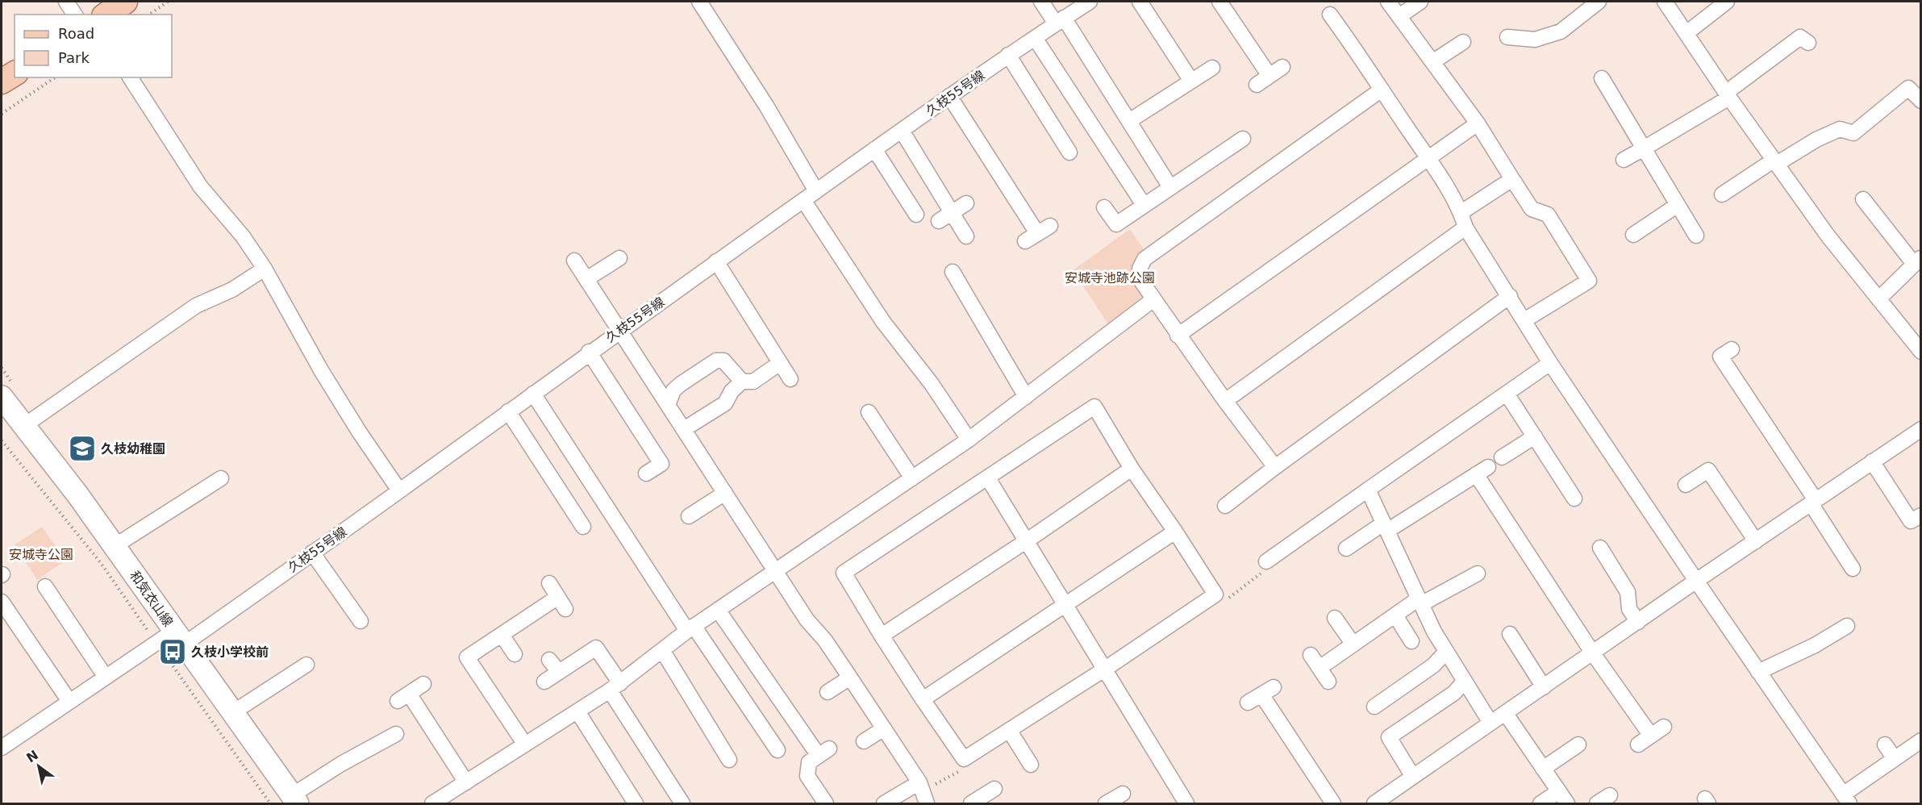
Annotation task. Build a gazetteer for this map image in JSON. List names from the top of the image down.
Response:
{
  "streets": {
    "main road": ["和気衣山線"],
    "street": ["久枝55号線"]
  },
  "crossings": [
    ["久枝55号線", "和気衣山線"]
  ],
  "parks": ["安城寺池跡公園", "安城寺公園"],
  "places": {
    "school or university": ["久枝幼稚園"],
    "bus stop": ["久枝小学校前"]
  },
  "legend": ["Road", "Park"],
  "north": "top left"
}
